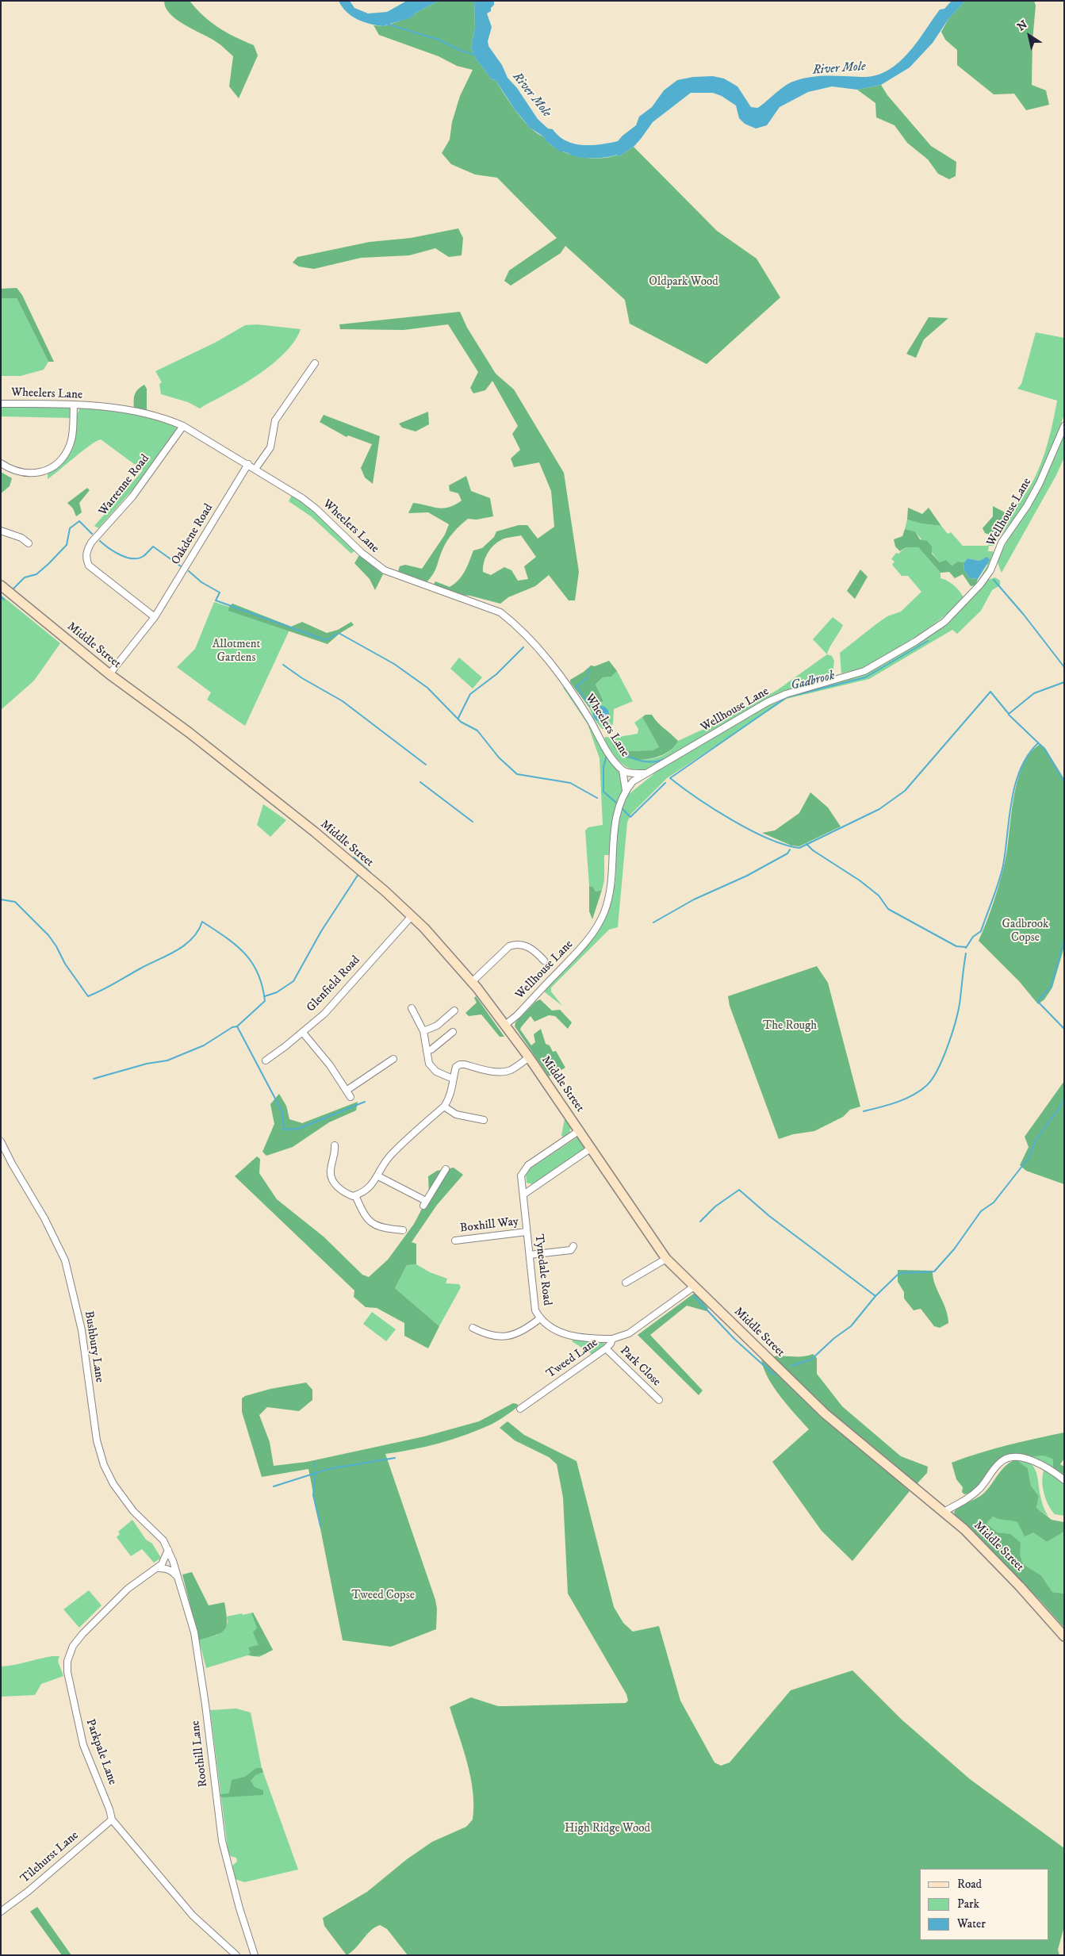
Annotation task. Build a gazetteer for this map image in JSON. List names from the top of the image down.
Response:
{
  "streets": {
    "street": [
      "Wheelers Lane",
      "Warrenne Road",
      "Wellhouse Lane",
      "Oakdene Road",
      "Middle Street",
      "Glenfield Road",
      "Boxhill Way",
      "Tynedale Road",
      "Bushbury Lane",
      "Tweed Lane",
      "Park Close",
      "Parkpale Lane",
      "Roothill Lane",
      "Tilehurst Lane"
    ]
  },
  "crossings": [
    ["Wheelers Lane", "Warrenne Road"],
    ["Wheelers Lane", "Wellhouse Lane"],
    ["Wheelers Lane", "Oakdene Road"],
    ["Warrenne Road", "Oakdene Road"],
    ["Wellhouse Lane", "Middle Street"],
    ["Oakdene Road", "Middle Street"],
    ["Middle Street", "Glenfield Road"],
    ["Middle Street", "Tynedale Road"],
    ["Middle Street", "Tweed Lane"],
    ["Boxhill Way", "Tynedale Road"],
    ["Tynedale Road", "Tweed Lane"],
    ["Bushbury Lane", "Parkpale Lane"],
    ["Bushbury Lane", "Roothill Lane"],
    ["Tweed Lane", "Park Close"],
    ["Parkpale Lane", "Roothill Lane"],
    ["Parkpale Lane", "Tilehurst Lane"]
  ],
  "water": ["River Mole", "Gadbrook"],
  "parks": [
    "Oldpark Wood",
    "Allotment Gardens",
    "Gadbrook Copse",
    "The Rough",
    "Tweed Copse",
    "High Ridge Wood"
  ],
  "legend": ["Road", "Park", "Water"],
  "north": "top left"
}
